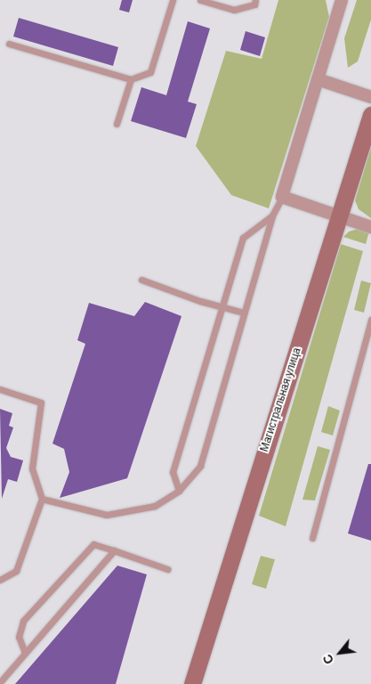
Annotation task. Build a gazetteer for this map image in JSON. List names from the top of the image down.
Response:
{
  "streets": {
    "main road": ["Магистральная улица"]
  },
  "north": "bottom left"
}
